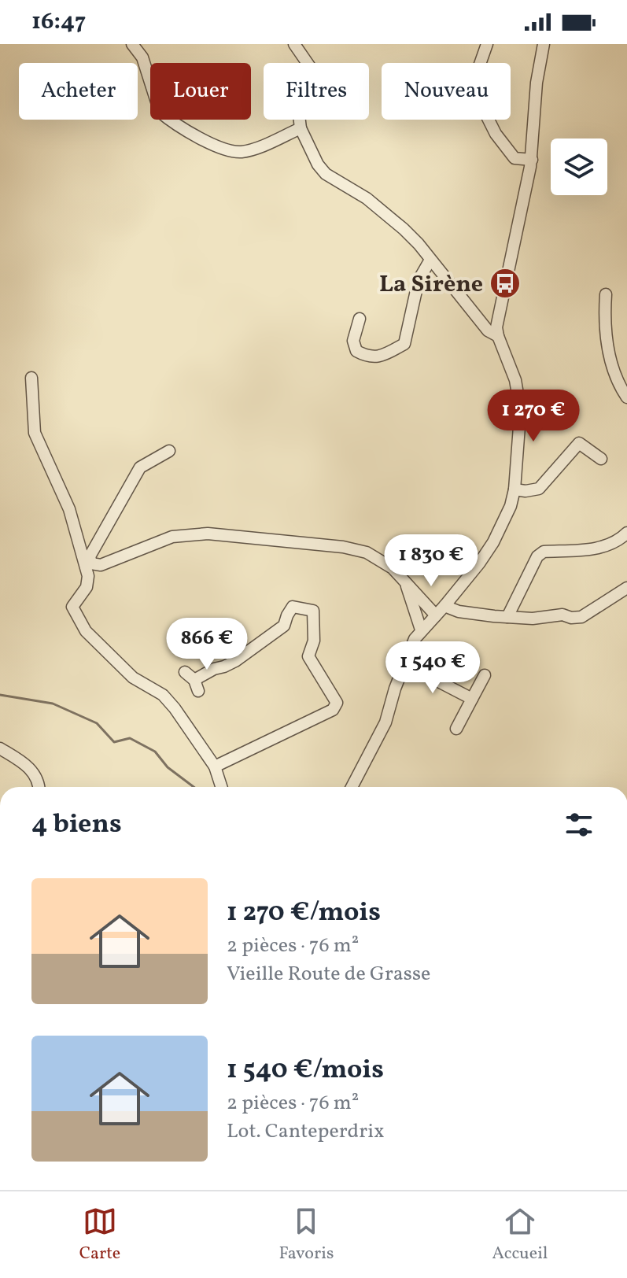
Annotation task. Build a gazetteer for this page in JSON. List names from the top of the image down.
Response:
{
  "places": {
    "bus stop": ["La Sirène"]
  },
  "page": {
    "status": "16:47",
    "chip": [
      "Acheter",
      "Louer",
      "Filtres",
      "Nouveau"
    ],
    "price": [
      "1 270 €",
      "1 830 €",
      "866 €",
      "1 540 €"
    ],
    "heading": "4 biens",
    "list": [
      {
        "name": "1 270 €/mois",
        "note": "2 pièces · 76 m² · Vieille Route de Grasse"
      },
      {
        "name": "1 540 €/mois",
        "note": "2 pièces · 76 m² · Lot. Canteperdrix"
      }
    ],
    "tabs": ["Carte", "Favoris", "Accueil"]
  }
}
